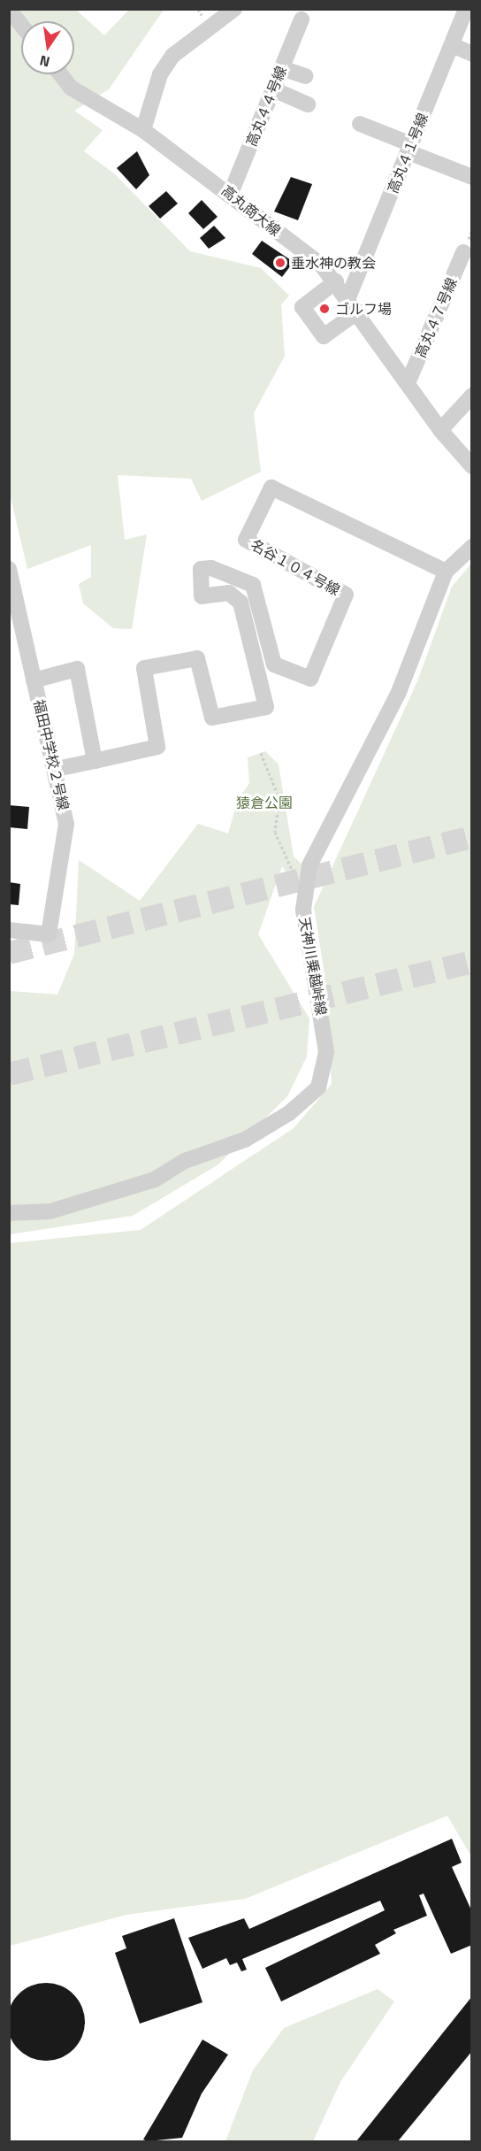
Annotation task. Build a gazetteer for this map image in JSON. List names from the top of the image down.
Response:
{
  "streets": {
    "street": [
      "高丸４４号線",
      "高丸４１号線",
      "高丸商大線",
      "高丸４７号線",
      "名谷１０４号線",
      "福田中学校２号線",
      "天神川乗越峠線"
    ]
  },
  "crossings": [
    ["高丸４４号線", "高丸商大線"],
    ["高丸４１号線", "高丸商大線"],
    ["高丸商大線", "高丸４７号線"],
    ["名谷１０４号線", "天神川乗越峠線"]
  ],
  "parks": ["猿倉公園"],
  "places": ["垂水神の教会", "ゴルフ場"],
  "north": "bottom"
}
